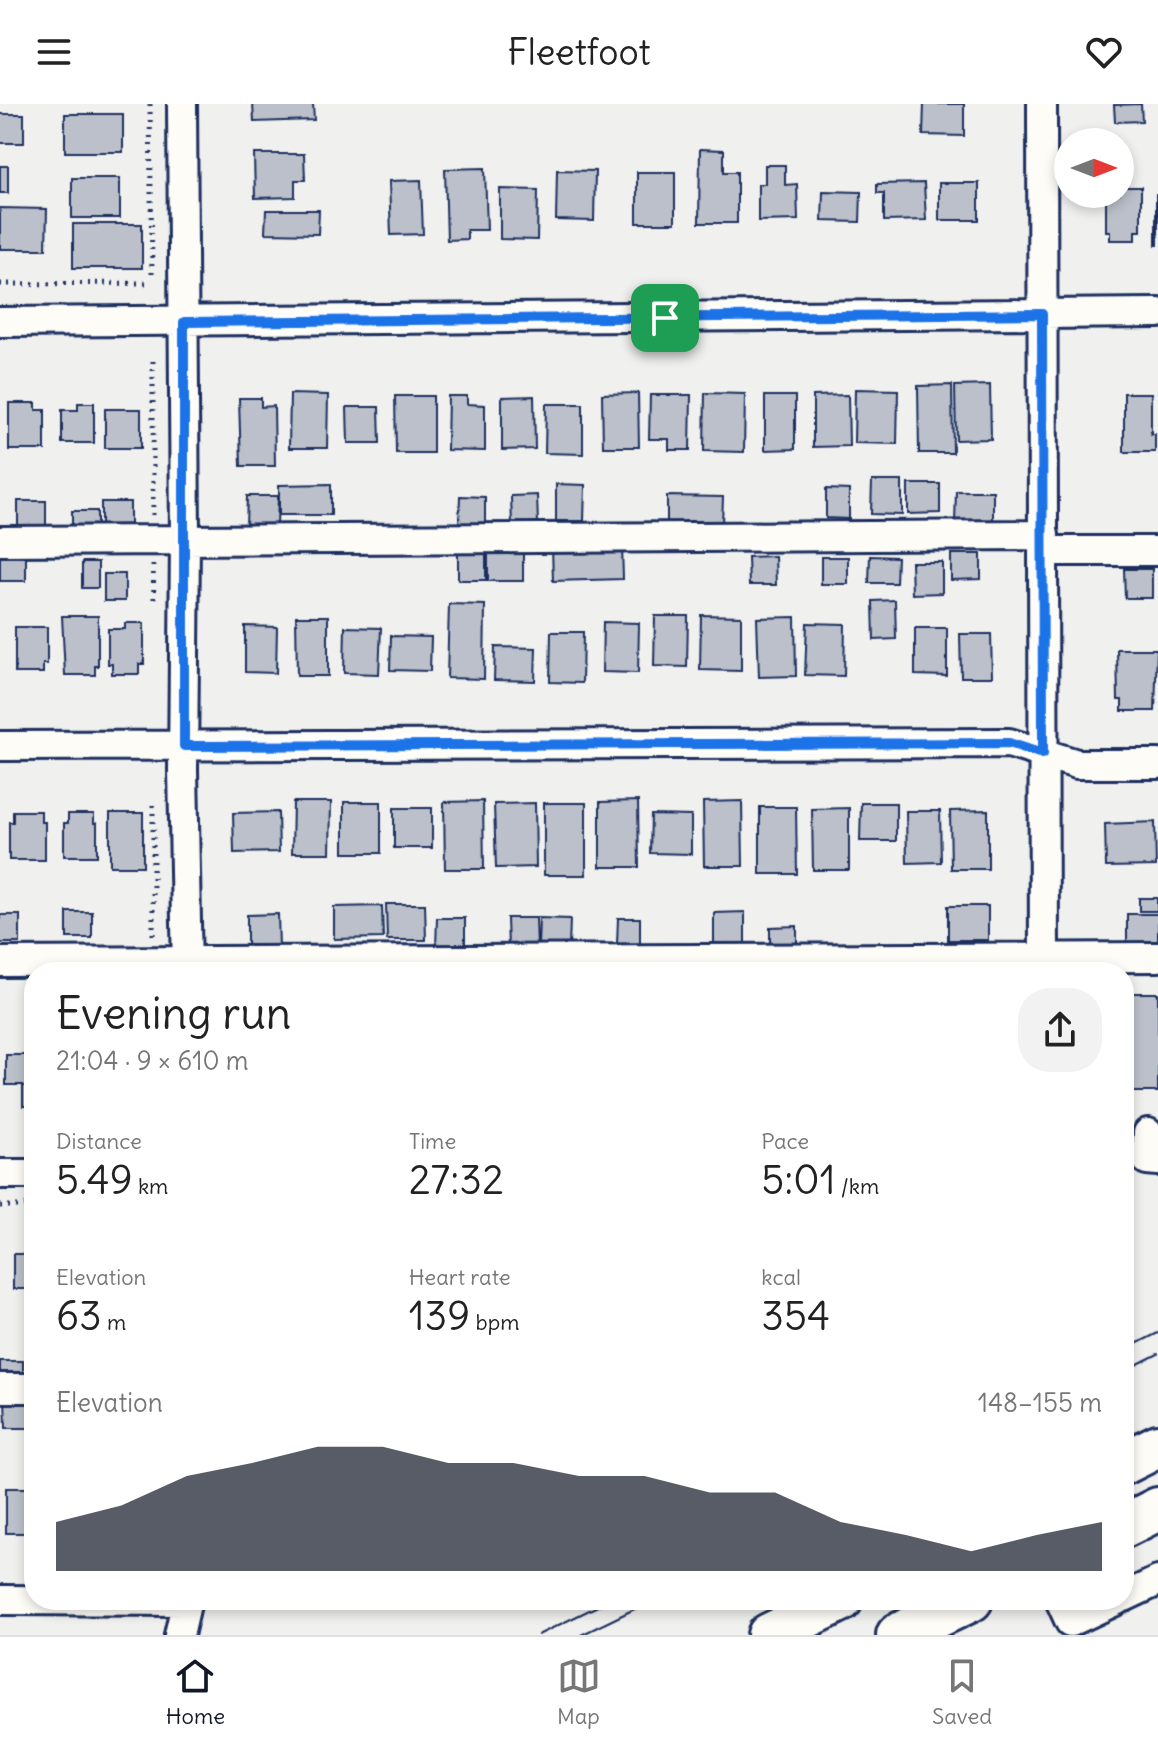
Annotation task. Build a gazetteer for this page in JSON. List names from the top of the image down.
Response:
{
  "north": "right",
  "page": {
    "header": "Fleetfoot",
    "heading": ["Evening run", "21:04 · 9 × 610 m"],
    "stats": [
      ["Distance", "5.49 km"],
      ["Time", "27:32"],
      ["Pace", "5:01 /km"],
      ["Elevation", "63 m"],
      ["Heart rate", "139 bpm"],
      ["kcal", "354"]
    ],
    "chart": ["Elevation", "148–155 m"],
    "tabs": ["Home", "Map", "Saved"]
  }
}
